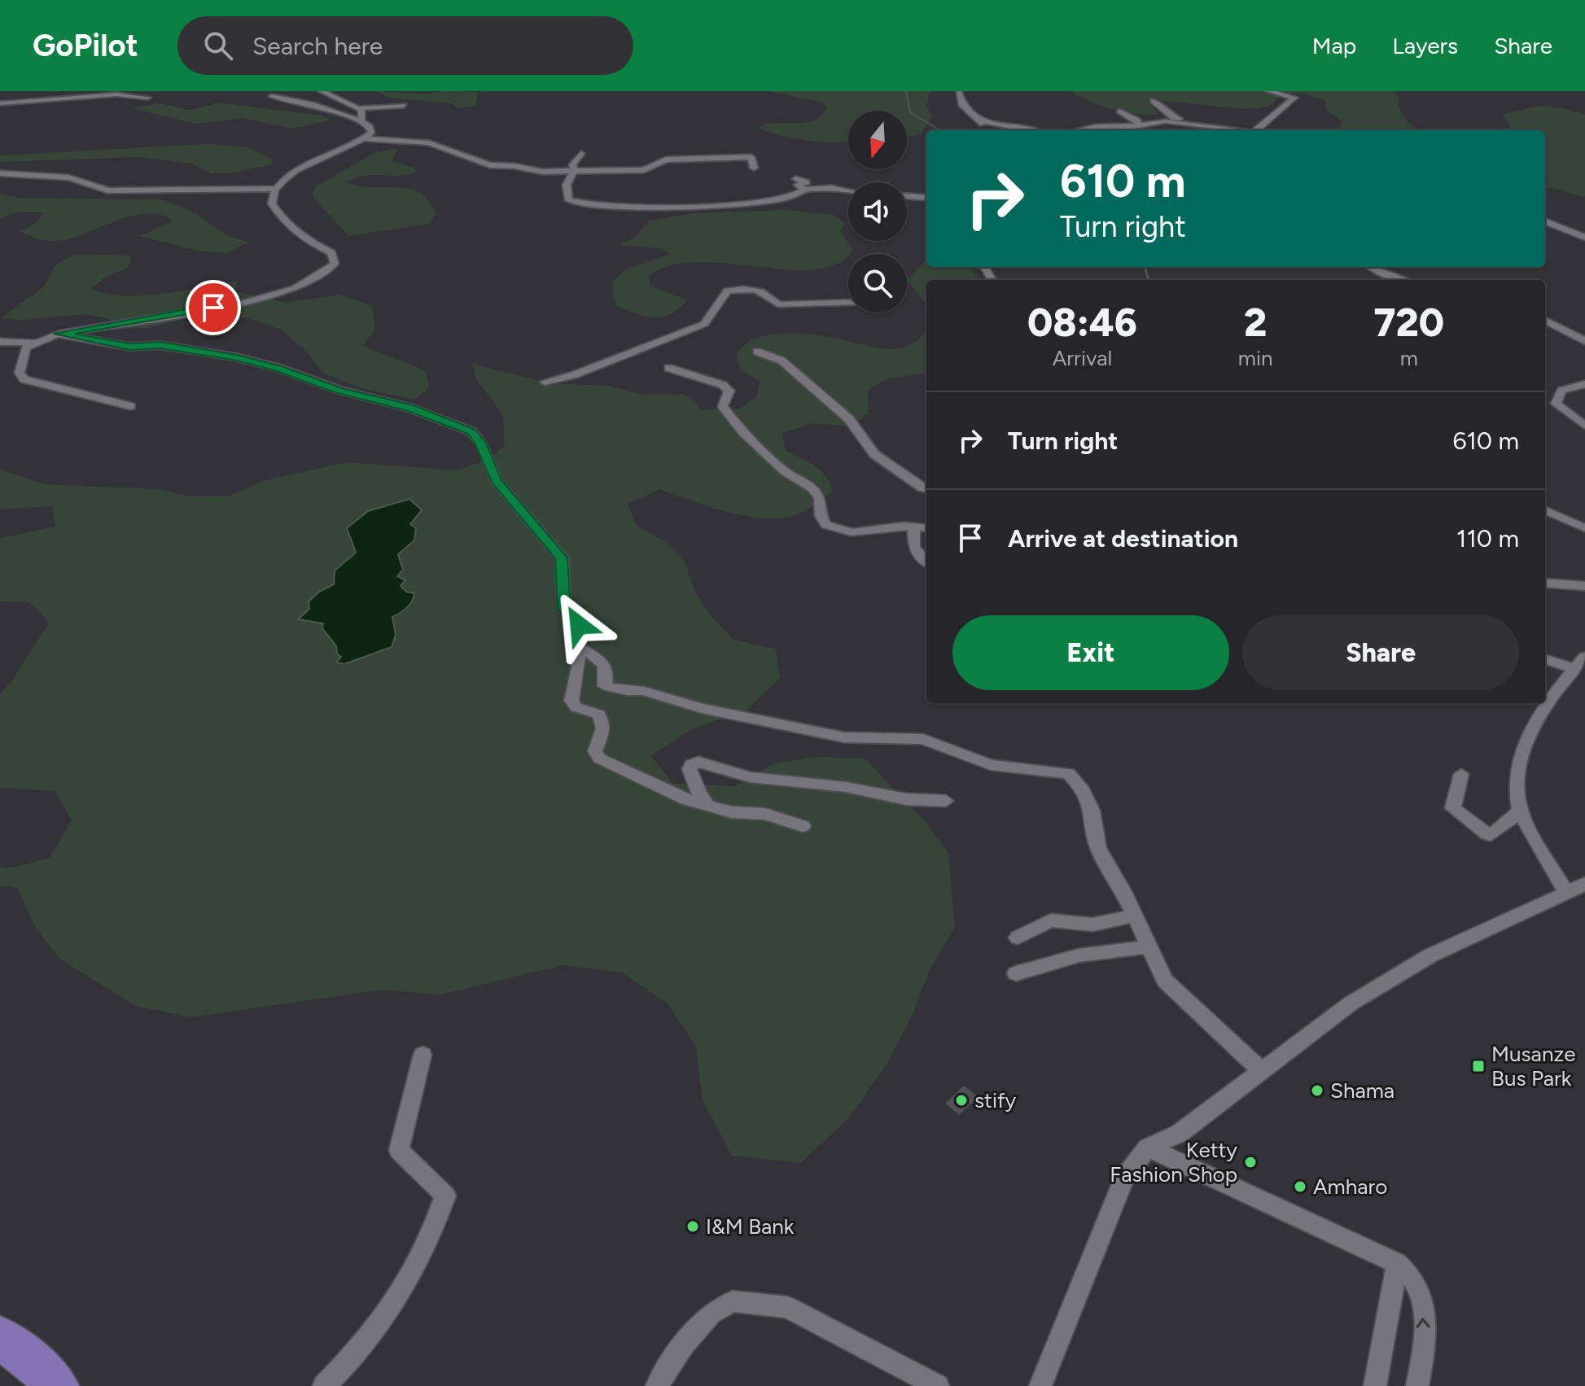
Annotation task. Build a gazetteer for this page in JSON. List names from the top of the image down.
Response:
{
  "places": {
    "transit": ["Musanze Bus Park"],
    "other": [
      "Shama",
      "stify",
      "Ketty Fashion Shop",
      "Amharo",
      "I&M Bank"
    ]
  },
  "north": "bottom",
  "page": {
    "header": "GoPilot",
    "search": "Search here",
    "nav": ["Map", "Layers", "Share"],
    "turn": ["610 m", "Turn right"],
    "eta": [
      "08:46",
      "Arrival",
      "2",
      "min",
      "720",
      "m"
    ],
    "list": [
      {
        "name": "Turn right",
        "value": "610 m"
      },
      {
        "name": "Arrive at destination",
        "value": "110 m"
      }
    ],
    "buttons": ["Exit", "Share"]
  }
}
